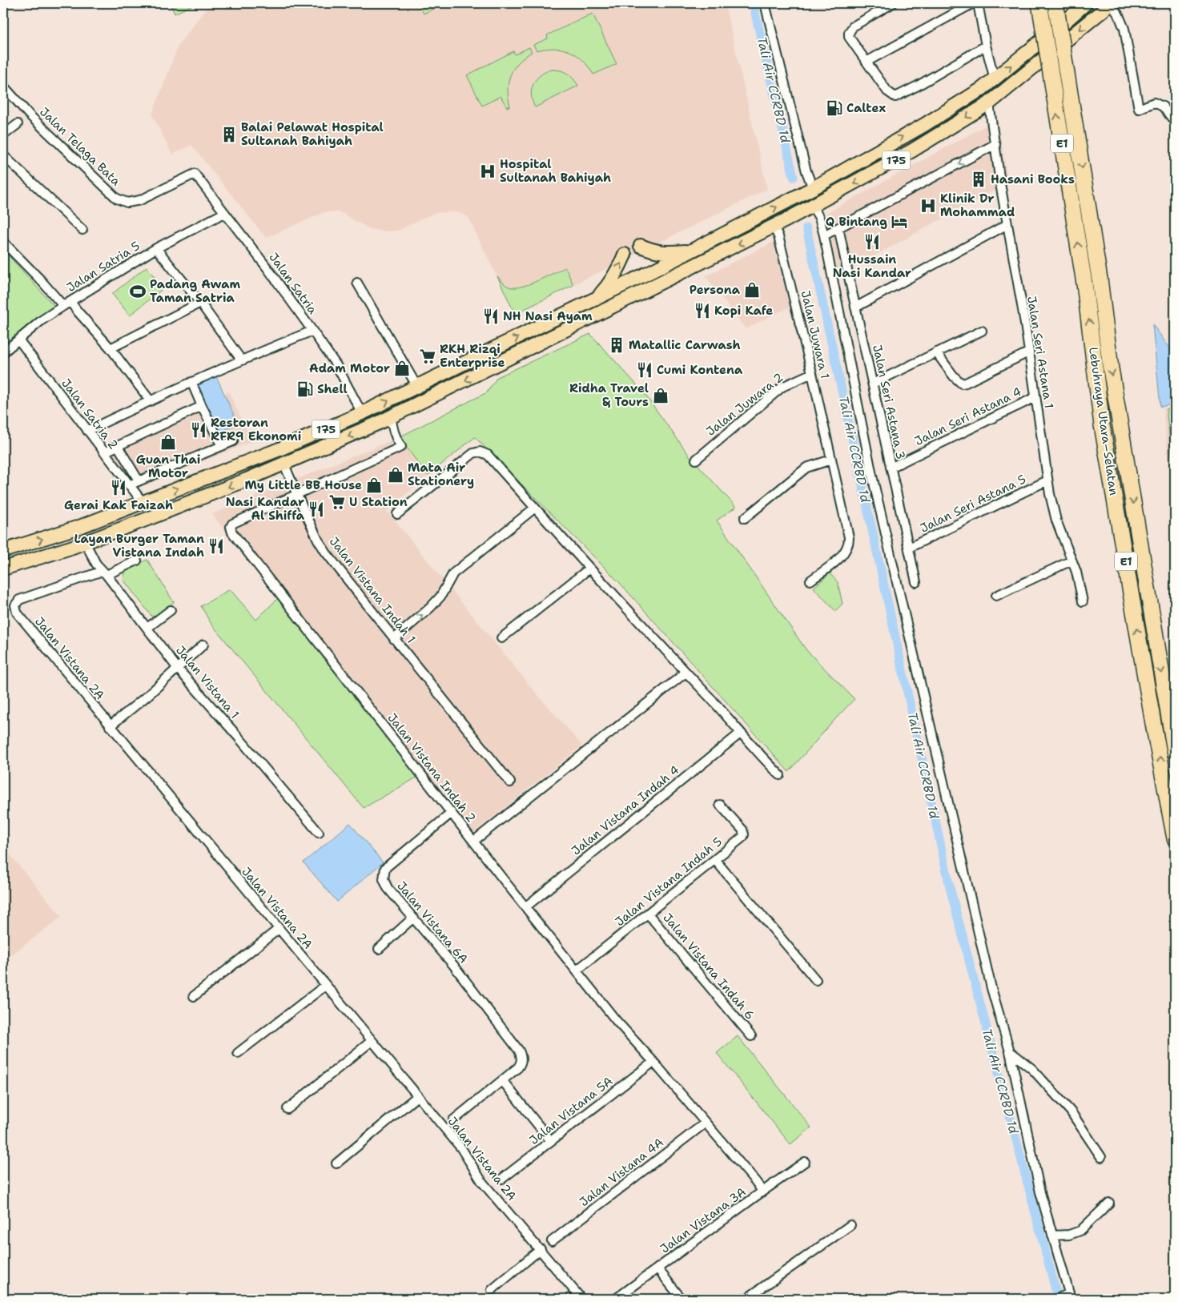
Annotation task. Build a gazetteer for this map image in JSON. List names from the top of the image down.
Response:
{
  "streets": {
    "highway": ["E1", "175", "Lebuhraya Utara–Selatan"],
    "street": [
      "Jalan Telaga Bata",
      "Jalan Satria 5",
      "Jalan Satria",
      "Jalan Juwara 1",
      "Jalan Seri Astana 1",
      "Jalan Seri Astana 3",
      "Jalan Juwara 2",
      "Jalan Satria 2",
      "Jalan Seri Astana 4",
      "Jalan Seri Astana 5",
      "Jalan Vistana Indah 1",
      "Jalan Vistana 2A",
      "Jalan Vistana 1",
      "Jalan Vistana Indah 2",
      "Jalan Vistana Indah 4",
      "Jalan Vistana Indah 5",
      "Jalan Vistana 6A",
      "Jalan Vistana Indah 6",
      "Jalan Vistana 5A",
      "Jalan Vistana 4A",
      "Jalan Vistana 3A"
    ]
  },
  "crossings": [
    ["Jalan Telaga Bata", "Jalan Satria"],
    ["175", "Jalan Satria"],
    ["175", "Jalan Juwara 1"],
    ["175", "Jalan Seri Astana 1"],
    ["175", "Jalan Satria 2"],
    ["175", "Jalan Vistana Indah 1"],
    ["175", "Jalan Vistana 1"],
    ["Jalan Satria 5", "Jalan Satria"],
    ["Jalan Satria 5", "Jalan Satria 2"],
    ["Jalan Juwara 1", "Jalan Juwara 2"],
    ["Jalan Seri Astana 1", "Jalan Seri Astana 4"],
    ["Jalan Seri Astana 1", "Jalan Seri Astana 5"],
    ["Jalan Seri Astana 3", "Jalan Seri Astana 4"],
    ["Jalan Seri Astana 3", "Jalan Seri Astana 5"],
    ["Jalan Vistana Indah 1", "Jalan Vistana Indah 2"],
    ["Jalan Vistana 2A", "Jalan Vistana 1"],
    ["Jalan Vistana Indah 2", "Jalan Vistana Indah 4"],
    ["Jalan Vistana Indah 2", "Jalan Vistana Indah 5"],
    ["Jalan Vistana Indah 2", "Jalan Vistana 6A"],
    ["Jalan Vistana Indah 2", "Jalan Vistana 5A"],
    ["Jalan Vistana Indah 2", "Jalan Vistana 4A"],
    ["Jalan Vistana Indah 2", "Jalan Vistana 3A"],
    ["Jalan Vistana Indah 5", "Jalan Vistana Indah 6"]
  ],
  "water": ["Tali Air CCRBD 1d"],
  "places": {
    "fuel station": ["Caltex", "Shell"],
    "building": ["Balai Pelawat Hospital Sultanah Bahiyah", "Hasani Books", "Matallic Carwash"],
    "hospital": ["Hospital Sultanah Bahiyah", "Klinik Dr Mohammad"],
    "hotel": ["Q Bintang"],
    "restaurant": [
      "Hussain Nasi Kandar",
      "Kopi Kafe",
      "NH Nasi Ayam",
      "Cumi Kontena",
      "Restoran RFR9 Ekonomi",
      "Gerai Kak Faizah",
      "Nasi Kandar Al Shiffa",
      "Layan Burger Taman Vistana Indah"
    ],
    "shop": [
      "Persona",
      "Adam Motor",
      "Ridha Travel & Tours",
      "Guan Thai Motor",
      "Mata Air Stationery",
      "My Little BB House"
    ],
    "sports": ["Padang Awam Taman Satria"],
    "supermarket": ["RKH Rizqi Enterprise", "U Station"]
  }
}
